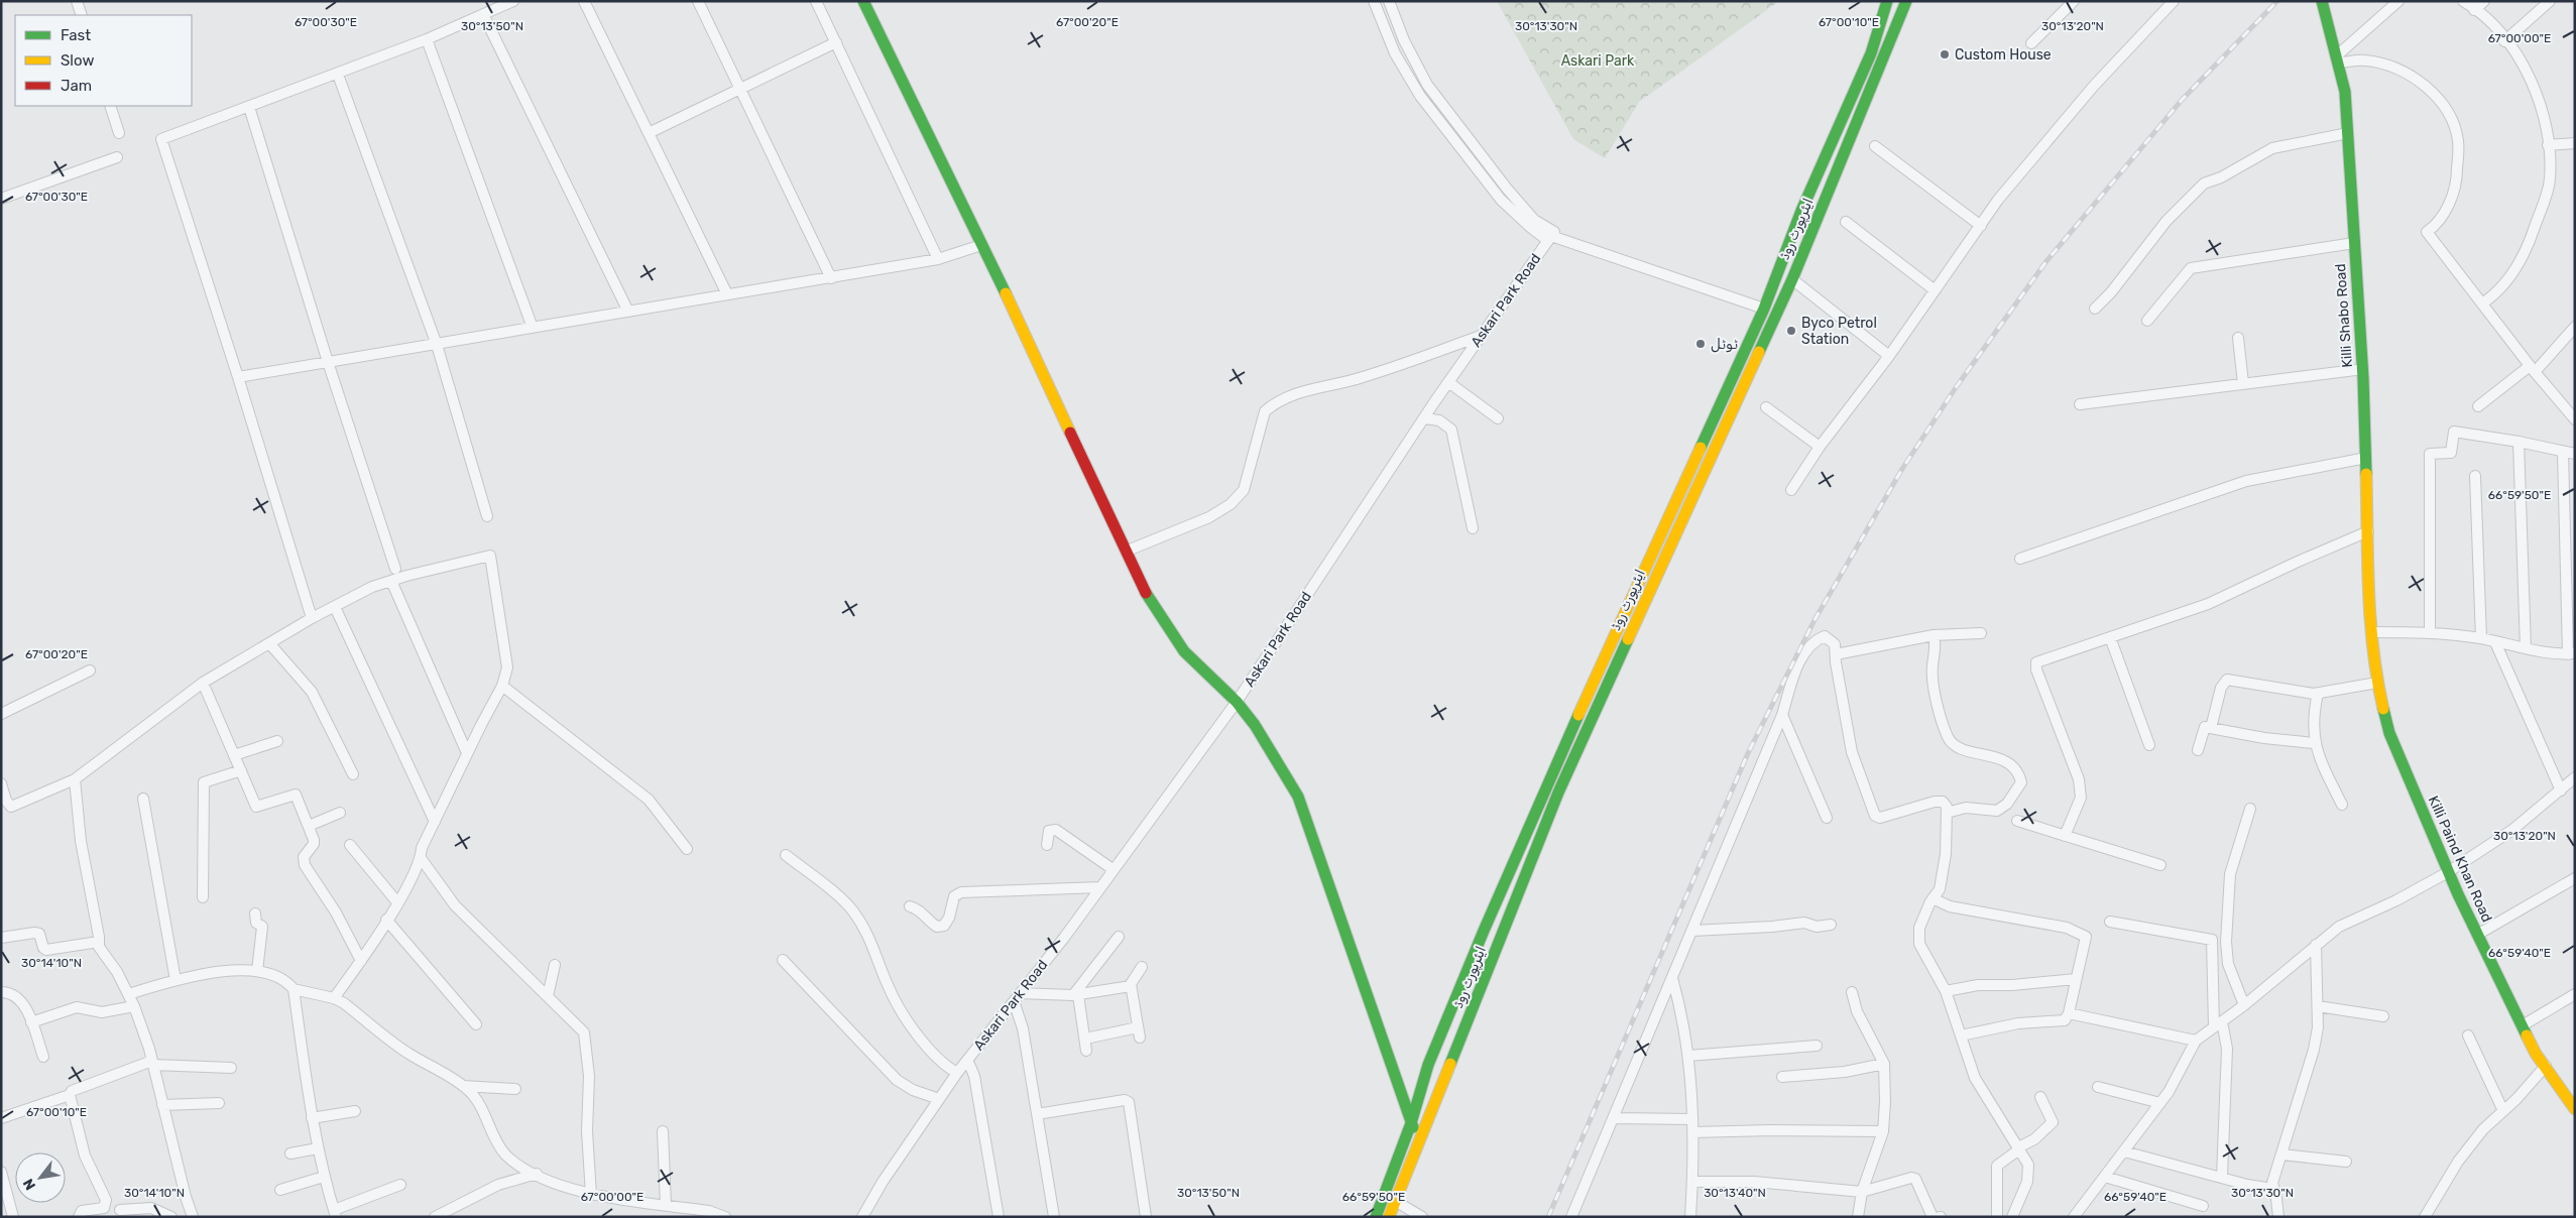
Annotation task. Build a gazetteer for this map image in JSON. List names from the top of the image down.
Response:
{
  "streets": {
    "main road": ["ایئرپورٹ روڈ", "Killi Shabo Road", "Killi Paind Khan Road"],
    "street": ["Askari Park Road"]
  },
  "crossings": [
    ["Killi Shabo Road", "Killi Paind Khan Road"]
  ],
  "parks": ["Askari Park"],
  "places": ["Custom House", "Byco Petrol Station", "ٹوٹل"],
  "legend": ["Fast", "Slow", "Jam"],
  "north": "bottom left",
  "coordinates": [
    "67°00'20\"E",
    "67°00'30\"E",
    "67°00'10\"E",
    "30°13'50\"N",
    "30°13'30\"N",
    "30°13'20\"N",
    "67°00'00\"E",
    "66°59'50\"E",
    "66°59'40\"E",
    "30°14'10\"N",
    "30°13'40\"N"
  ]
}
